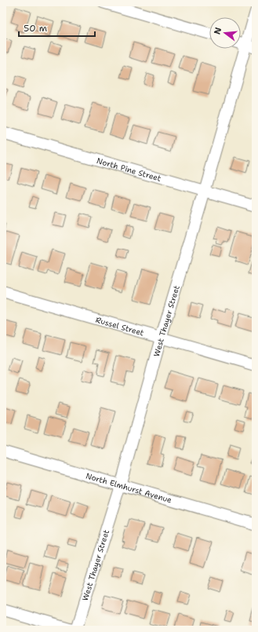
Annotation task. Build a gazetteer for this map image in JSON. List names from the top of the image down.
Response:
{
  "streets": {
    "street": [
      "North Pine Street",
      "West Thayer Street",
      "Russel Street",
      "North Elmhurst Avenue"
    ]
  },
  "crossings": [
    ["North Pine Street", "West Thayer Street"],
    ["West Thayer Street", "Russel Street"],
    ["West Thayer Street", "North Elmhurst Avenue"]
  ],
  "scale_bar": "50 m",
  "north": "left"
}
